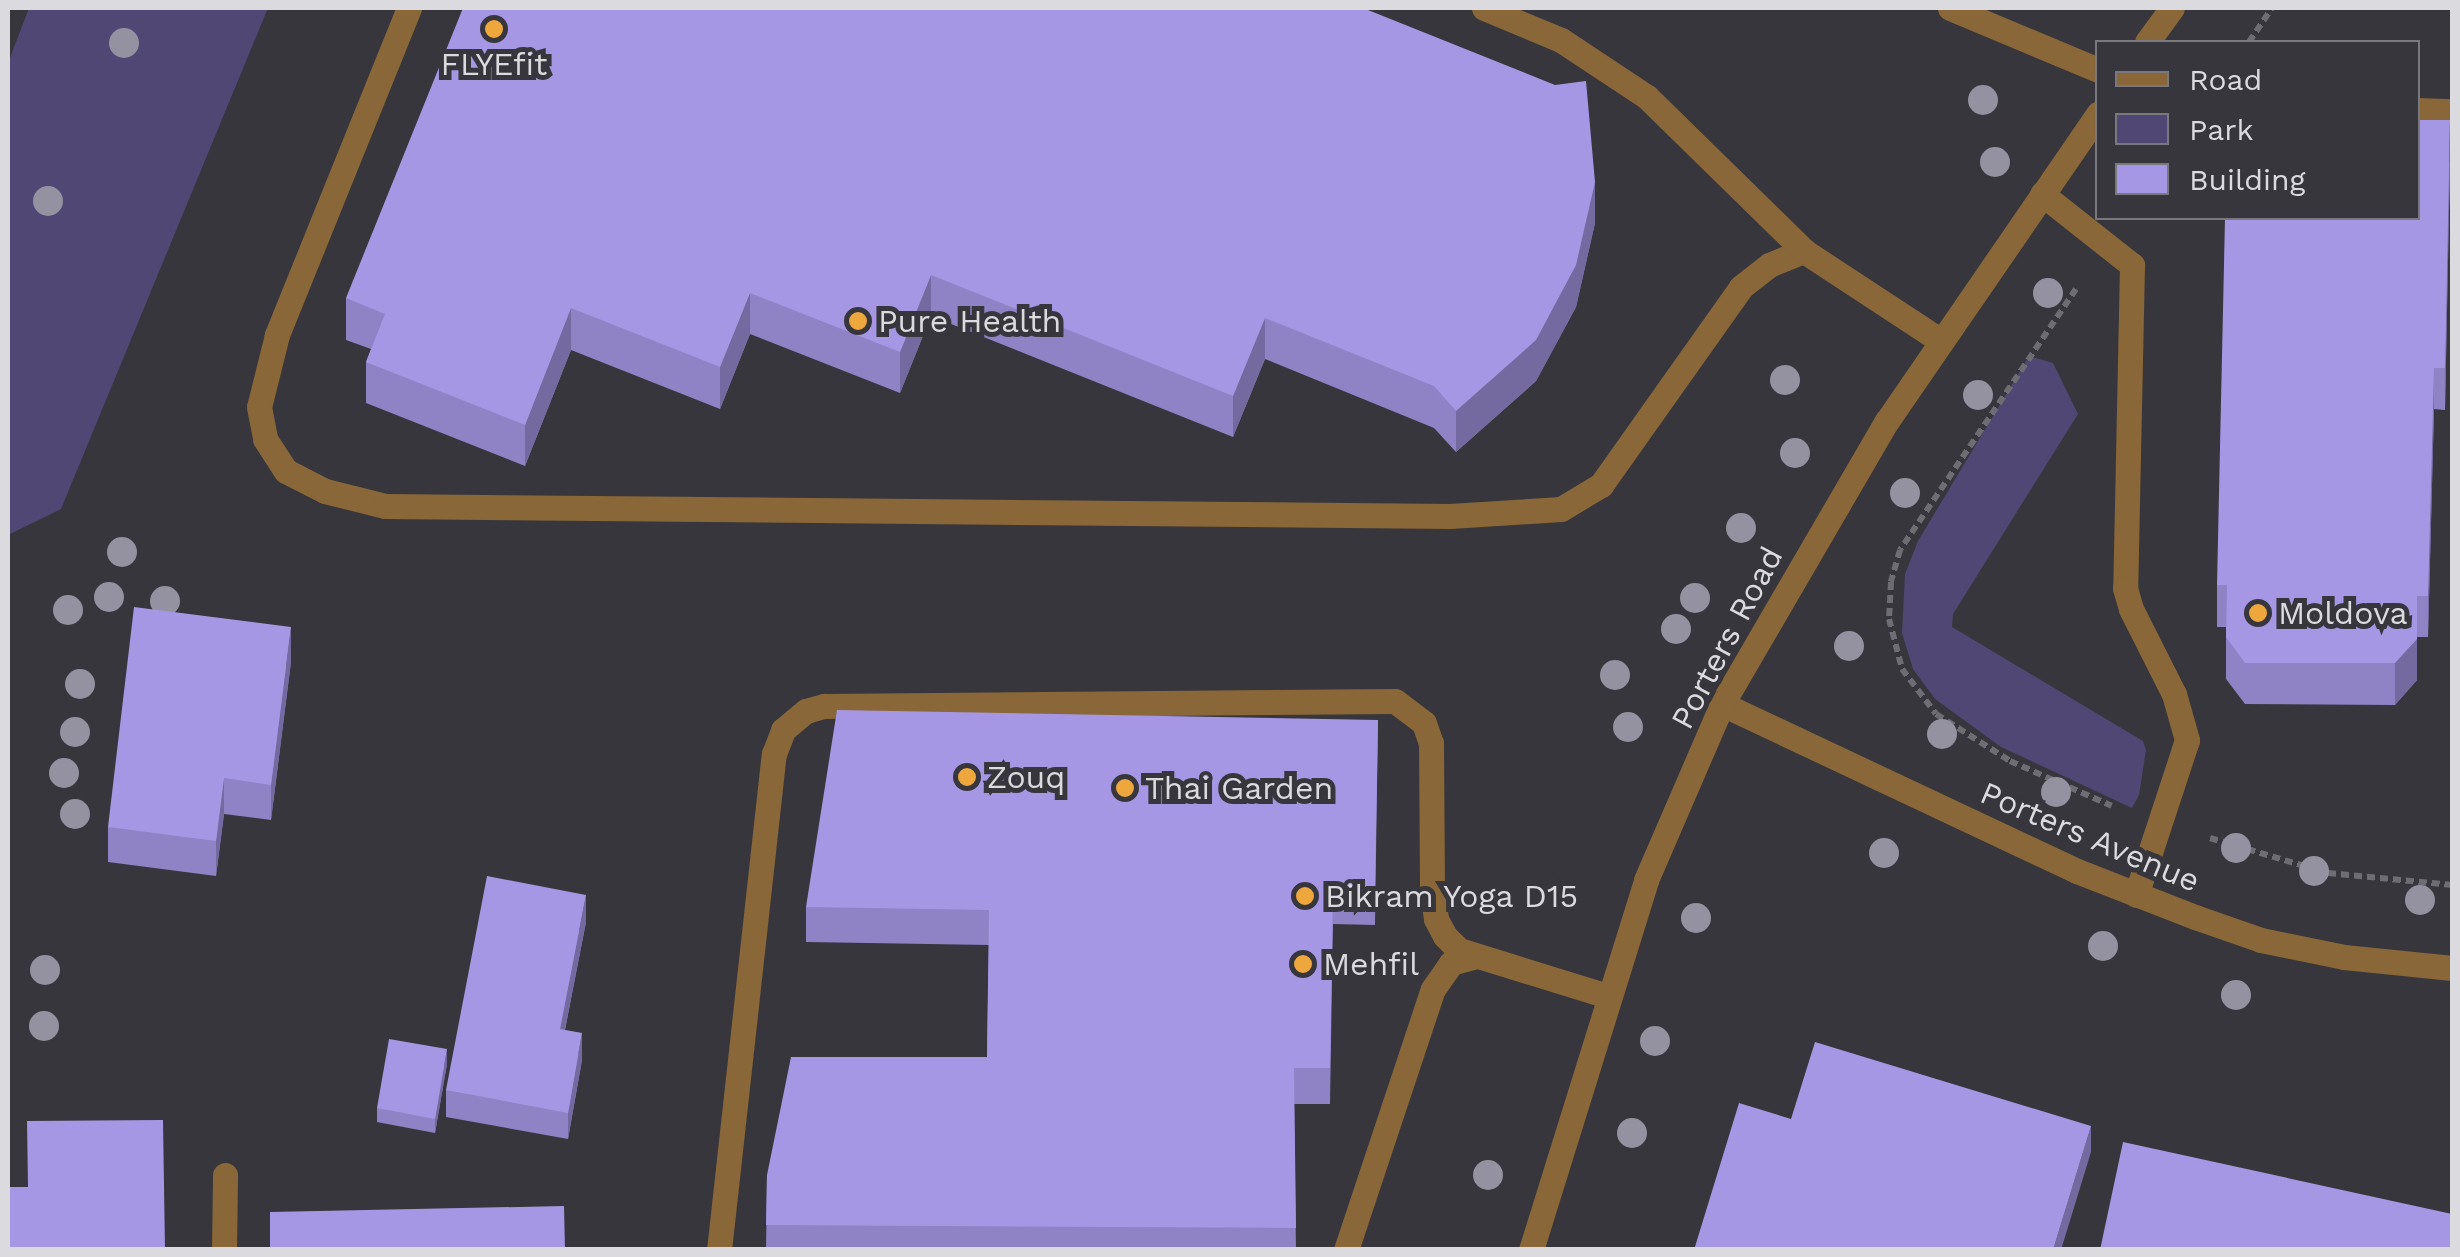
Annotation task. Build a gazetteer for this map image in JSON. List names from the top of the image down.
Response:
{
  "streets": {
    "street": ["Porters Road", "Porters Avenue"]
  },
  "crossings": [
    ["Porters Road", "Porters Avenue"]
  ],
  "places": [
    "FLYEfit",
    "Pure Health",
    "Moldova",
    "Zouq",
    "Thai Garden",
    "Bikram Yoga D15",
    "Mehfil"
  ],
  "legend": ["Road", "Park", "Building"]
}
